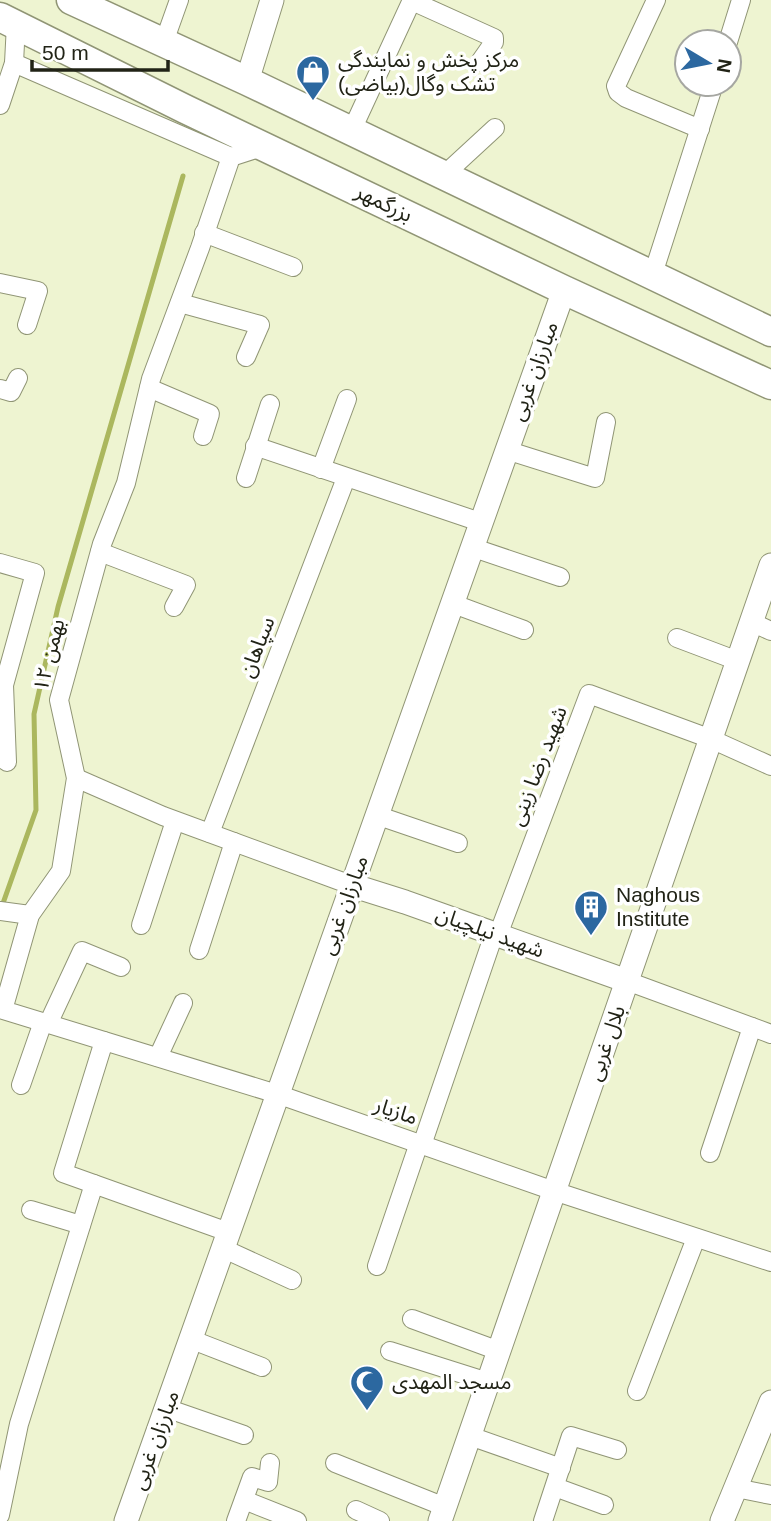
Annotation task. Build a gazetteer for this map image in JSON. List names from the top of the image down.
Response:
{
  "streets": {
    "main road": ["بزرگمهر"],
    "street": [
      "مبارزان غربی",
      "سپاهان",
      "۱۲ بهمن",
      "شهید رضا زینی",
      "شهید نیلچیان",
      "بلال غربی",
      "مازیار"
    ]
  },
  "crossings": [
    ["بزرگمهر", "مبارزان غربی"],
    ["مبارزان غربی", "شهید نیلچیان"],
    ["مبارزان غربی", "مازیار"],
    ["۱۲ بهمن", "مازیار"],
    ["شهید رضا زینی", "شهید نیلچیان"],
    ["شهید رضا زینی", "بلال غربی"],
    ["شهید نیلچیان", "بلال غربی"],
    ["بلال غربی", "مازیار"]
  ],
  "places": {
    "shop": ["مرکز پخش و نمایندگی تشک وگال(بیاضی)"],
    "building": ["Naghous Institute"],
    "mosque": ["مسجد المهدی"]
  },
  "scale_bar": "50 m",
  "north": "right"
}
